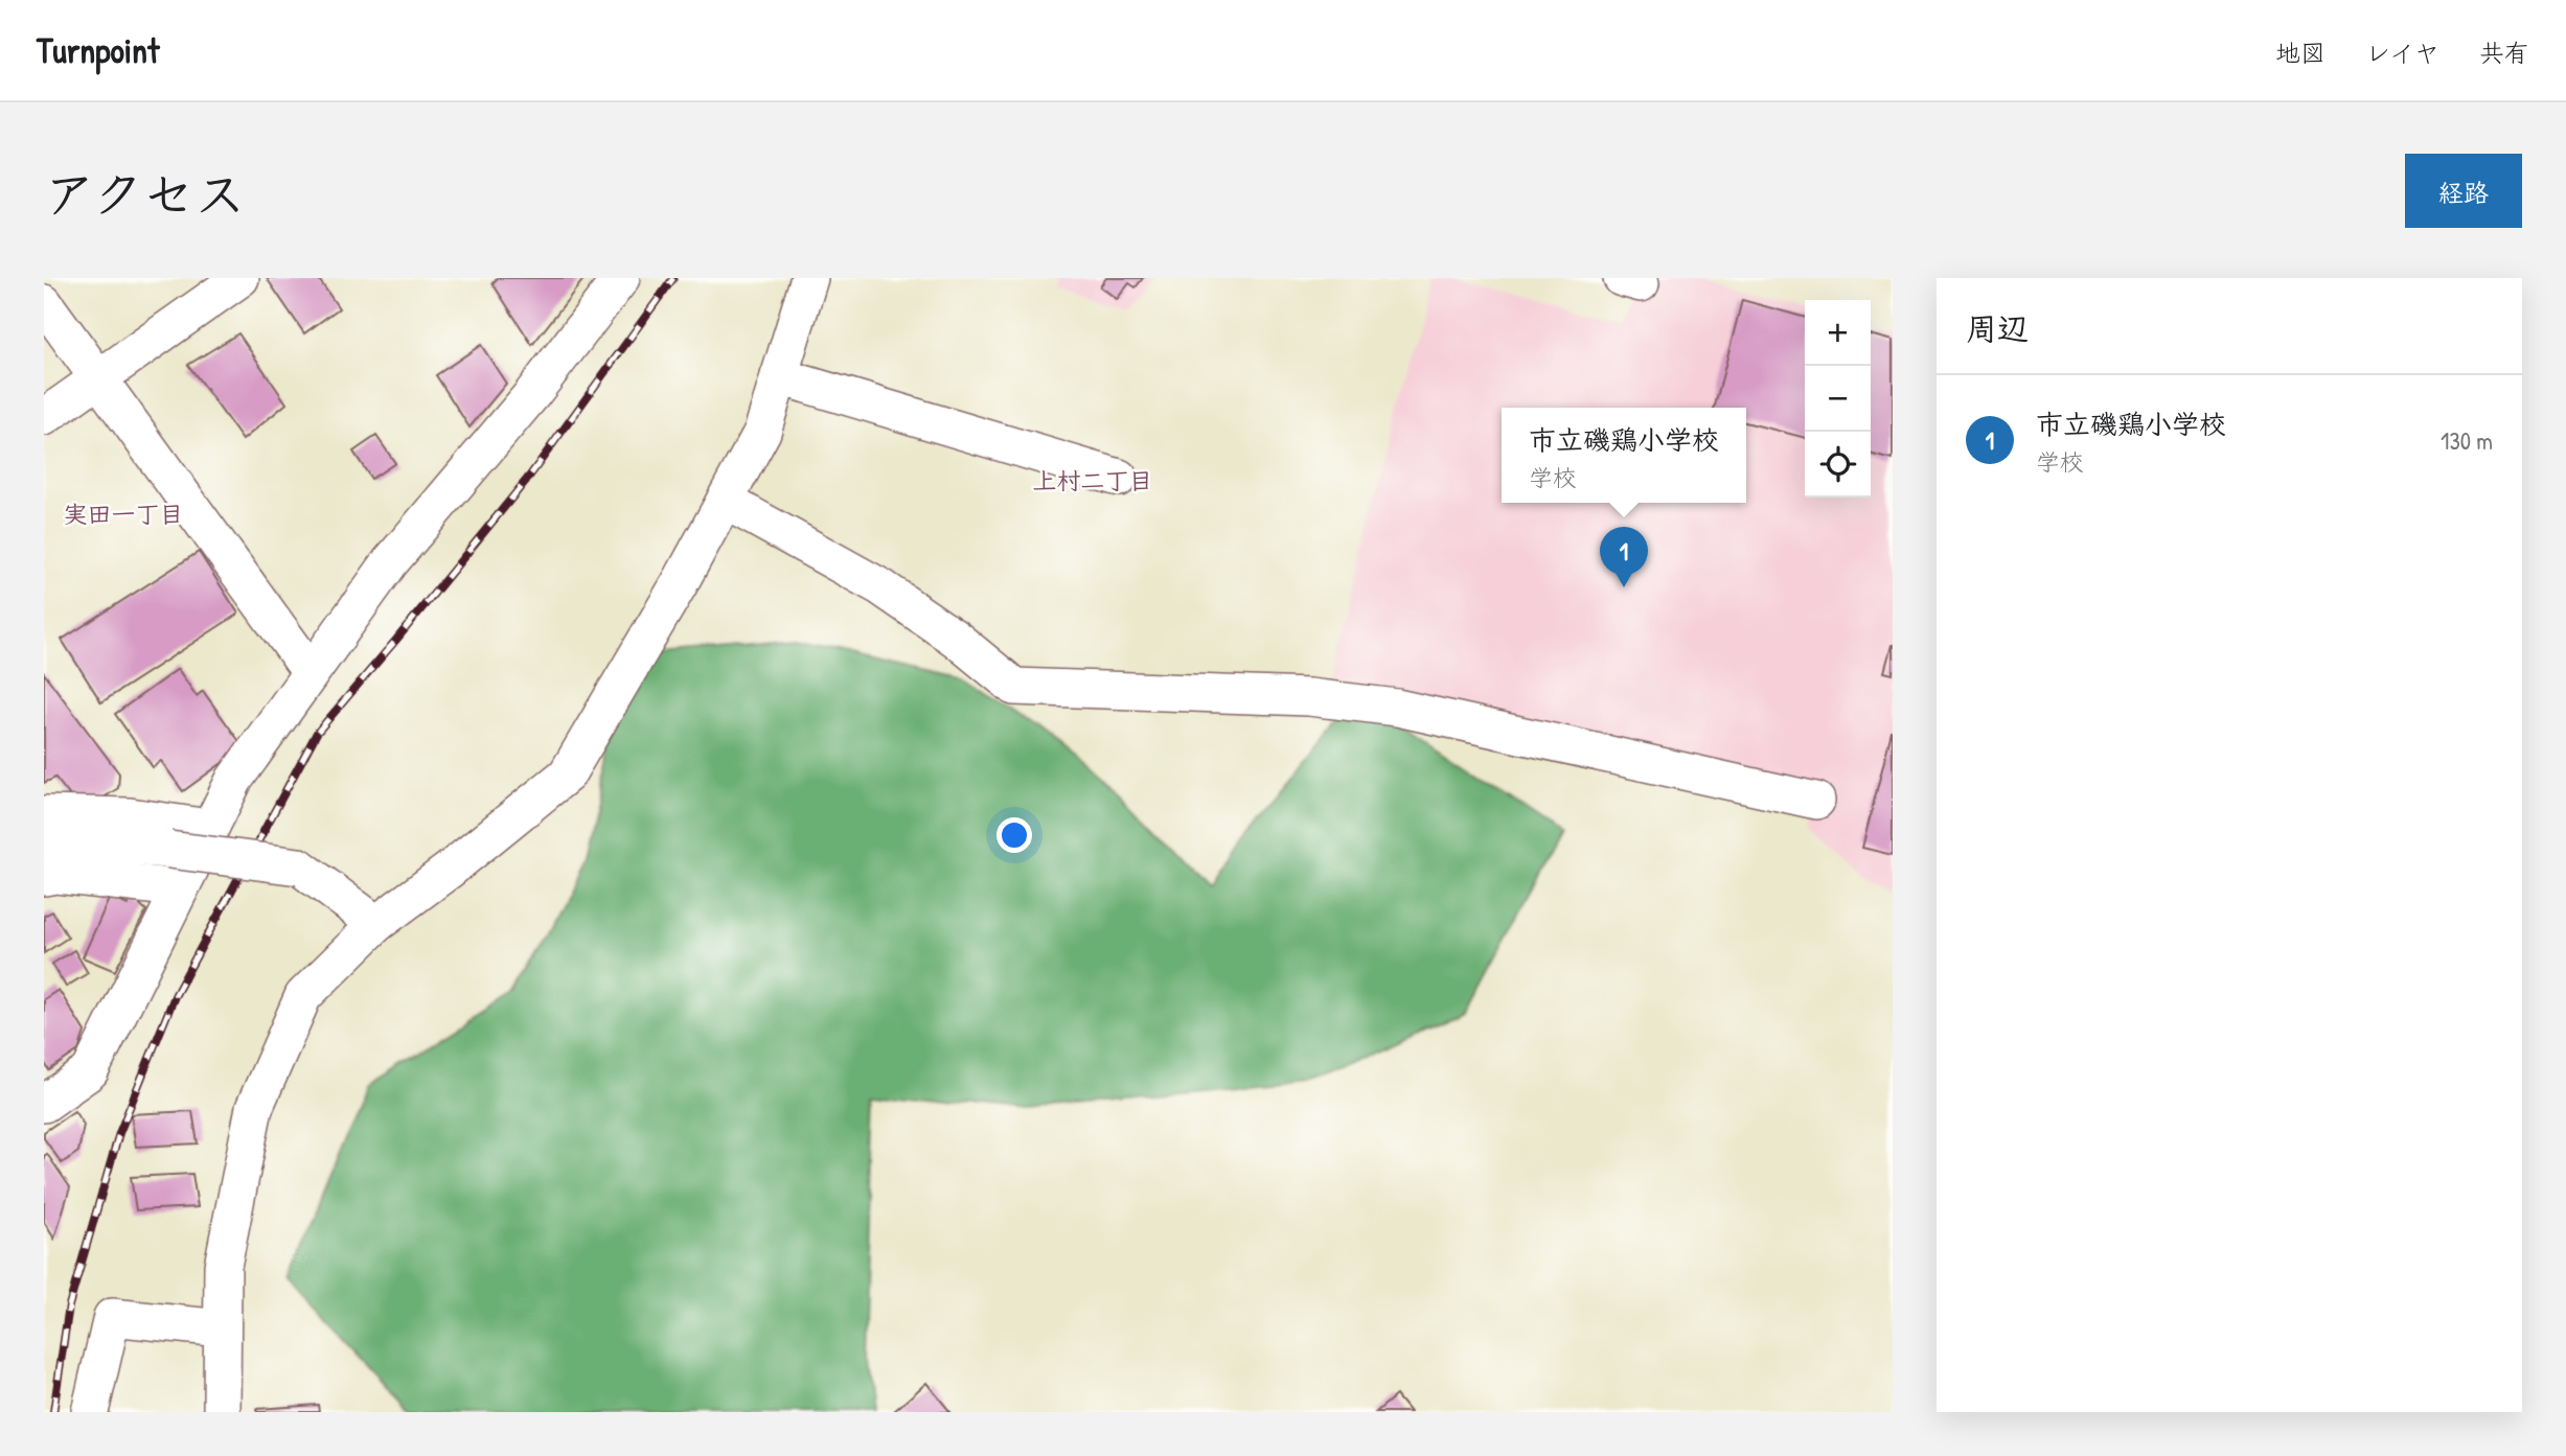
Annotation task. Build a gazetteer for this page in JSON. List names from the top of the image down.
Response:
{
  "districts": ["上村二丁目", "実田一丁目"],
  "page": {
    "header": "Turnpoint",
    "nav": ["地図", "レイヤ", "共有"],
    "title": "アクセス",
    "buttons": "経路",
    "heading": "周辺",
    "map_buttons": ["+", "−"],
    "list": [
      {
        "mark": "1",
        "name": "市立磯鶏小学校",
        "note": "学校",
        "value": "130 m"
      }
    ],
    "popup": ["市立磯鶏小学校", "学校"],
    "pins": "1"
  }
}
